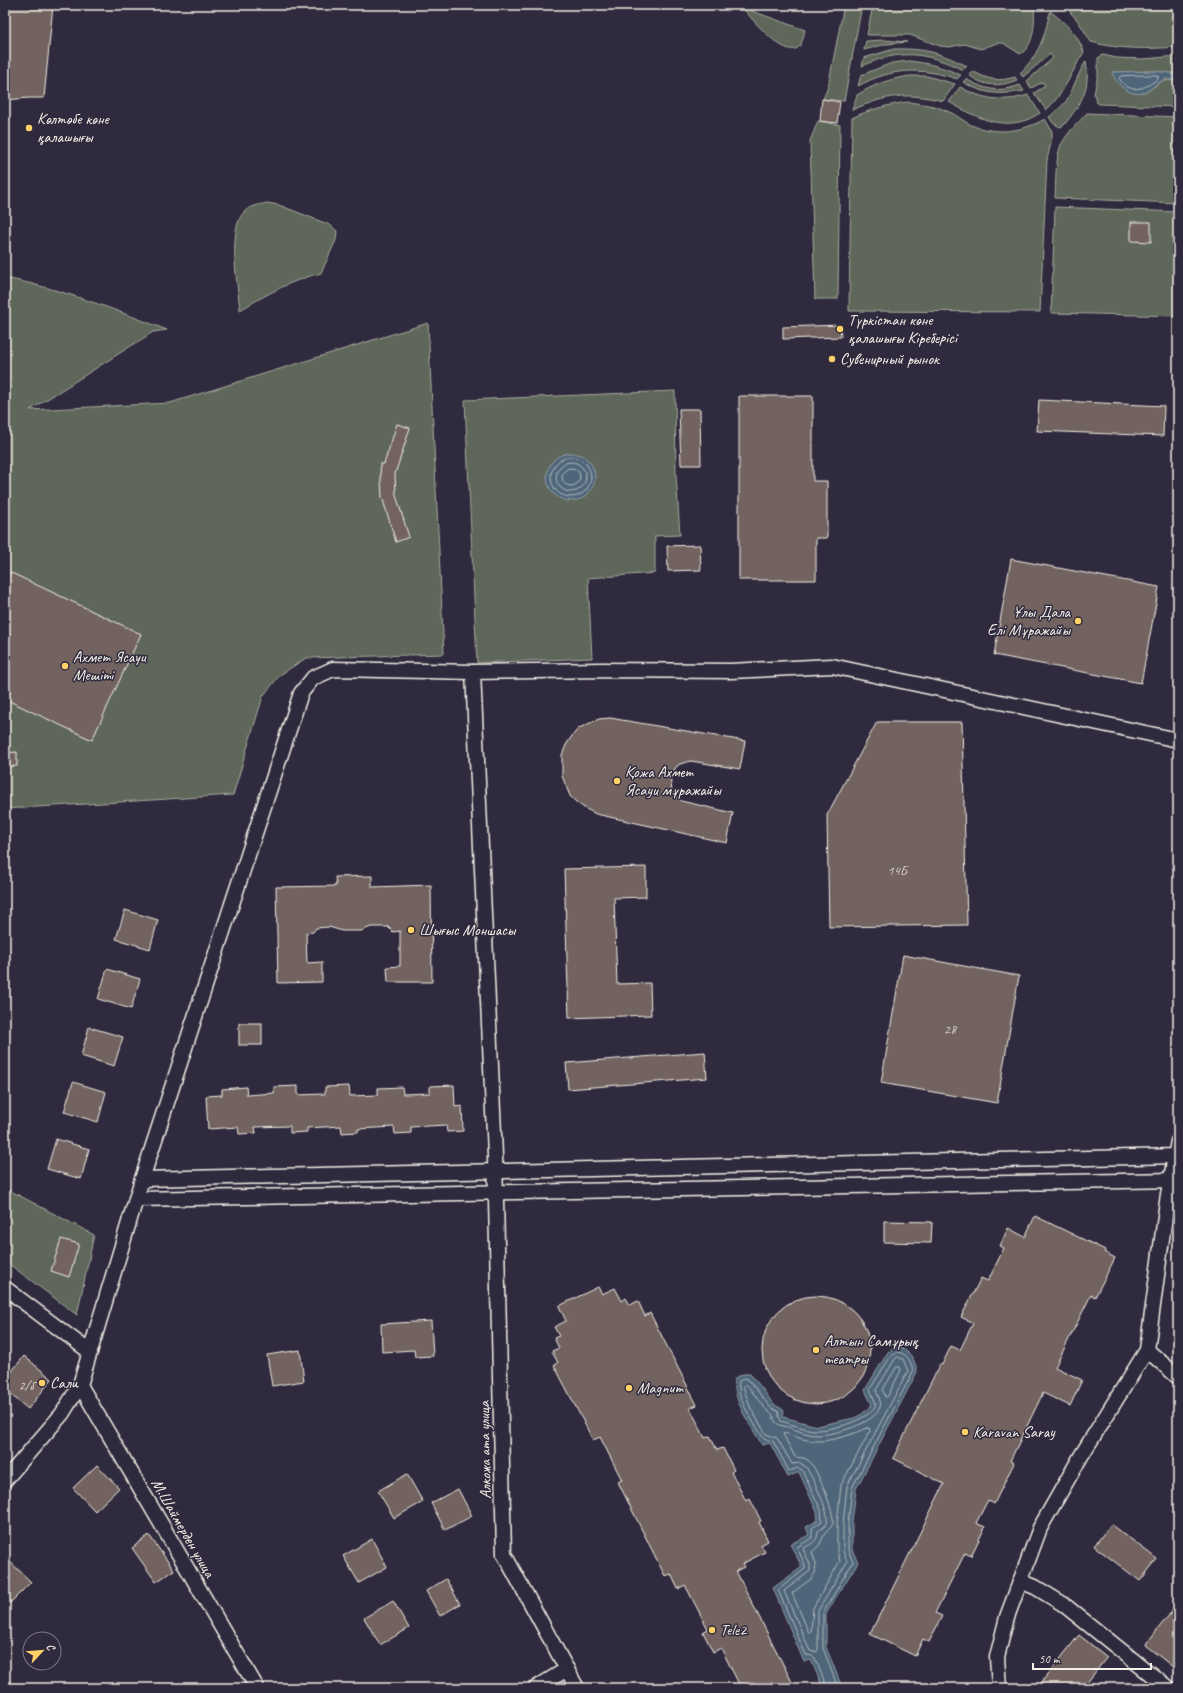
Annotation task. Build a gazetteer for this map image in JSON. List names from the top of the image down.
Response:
{
  "streets": {
    "street": ["Алкожа ата улица", "М.Шаймерден улица"]
  },
  "places": [
    "Көлтөбе көне қалашығы",
    "Түркістан көне қалашығы Кіреберісі",
    "Сувенирный рынок",
    "Ұлы Дала Елі Мұражайы",
    "Ахмет Ясауи Мешіті",
    "Қожа Ахмет Ясауи мұражайы",
    "Шығыс Моншасы",
    "Алтын Самұрық театры",
    "Сали",
    "Magnum",
    "Karavan Saray",
    "Tele2"
  ],
  "house_numbers": ["14Б", "28", "2/б"],
  "scale_bar": "50 m",
  "north": "top right"
}
